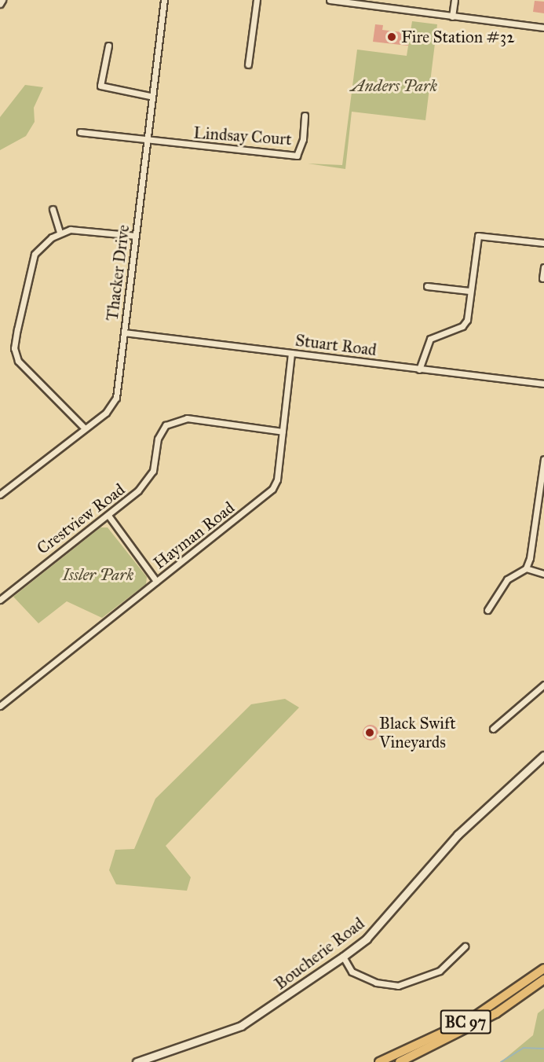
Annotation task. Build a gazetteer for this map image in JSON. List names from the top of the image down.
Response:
{
  "streets": {
    "highway": ["BC 97"],
    "main road": ["Boucherie Road"],
    "street": [
      "Lindsay Court",
      "Thacker Drive",
      "Stuart Road",
      "Crestview Road",
      "Hayman Road"
    ]
  },
  "crossings": [
    ["Lindsay Court", "Thacker Drive"],
    ["Thacker Drive", "Stuart Road"],
    ["Stuart Road", "Hayman Road"],
    ["Crestview Road", "Hayman Road"]
  ],
  "parks": ["Anders Park", "Issler Park"],
  "places": ["Fire Station #32", "Black Swift Vineyards"]
}
